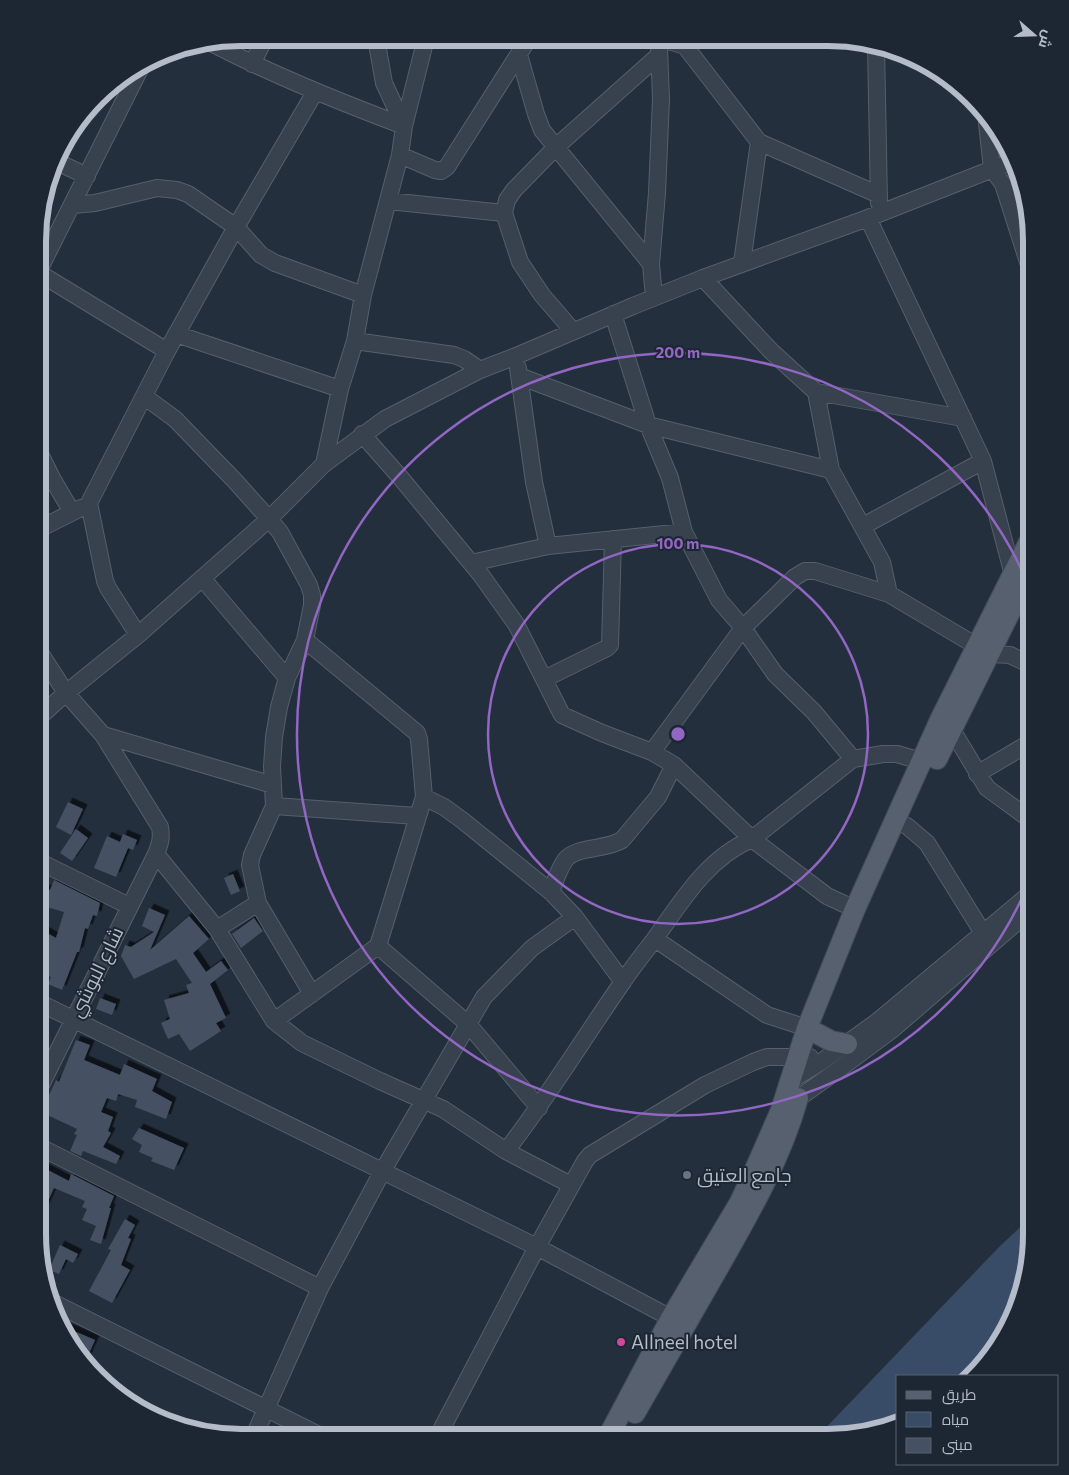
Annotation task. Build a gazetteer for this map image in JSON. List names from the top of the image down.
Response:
{
  "streets": {
    "street": ["شارع البوشي"]
  },
  "places": ["جامع العتيق", "Allneel hotel"],
  "legend": ["طريق", "مياه", "مبنى"],
  "north": "right",
  "rings": ["200 m", "100 m"]
}
